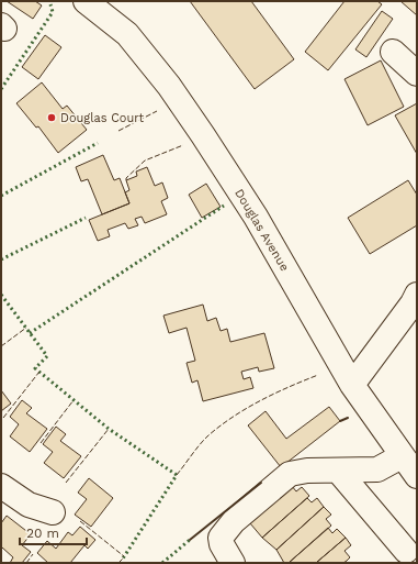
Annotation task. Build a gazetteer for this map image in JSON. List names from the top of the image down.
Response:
{
  "streets": {
    "street": ["Douglas Avenue"]
  },
  "places": ["Douglas Court"],
  "scale_bar": "20 m"
}
